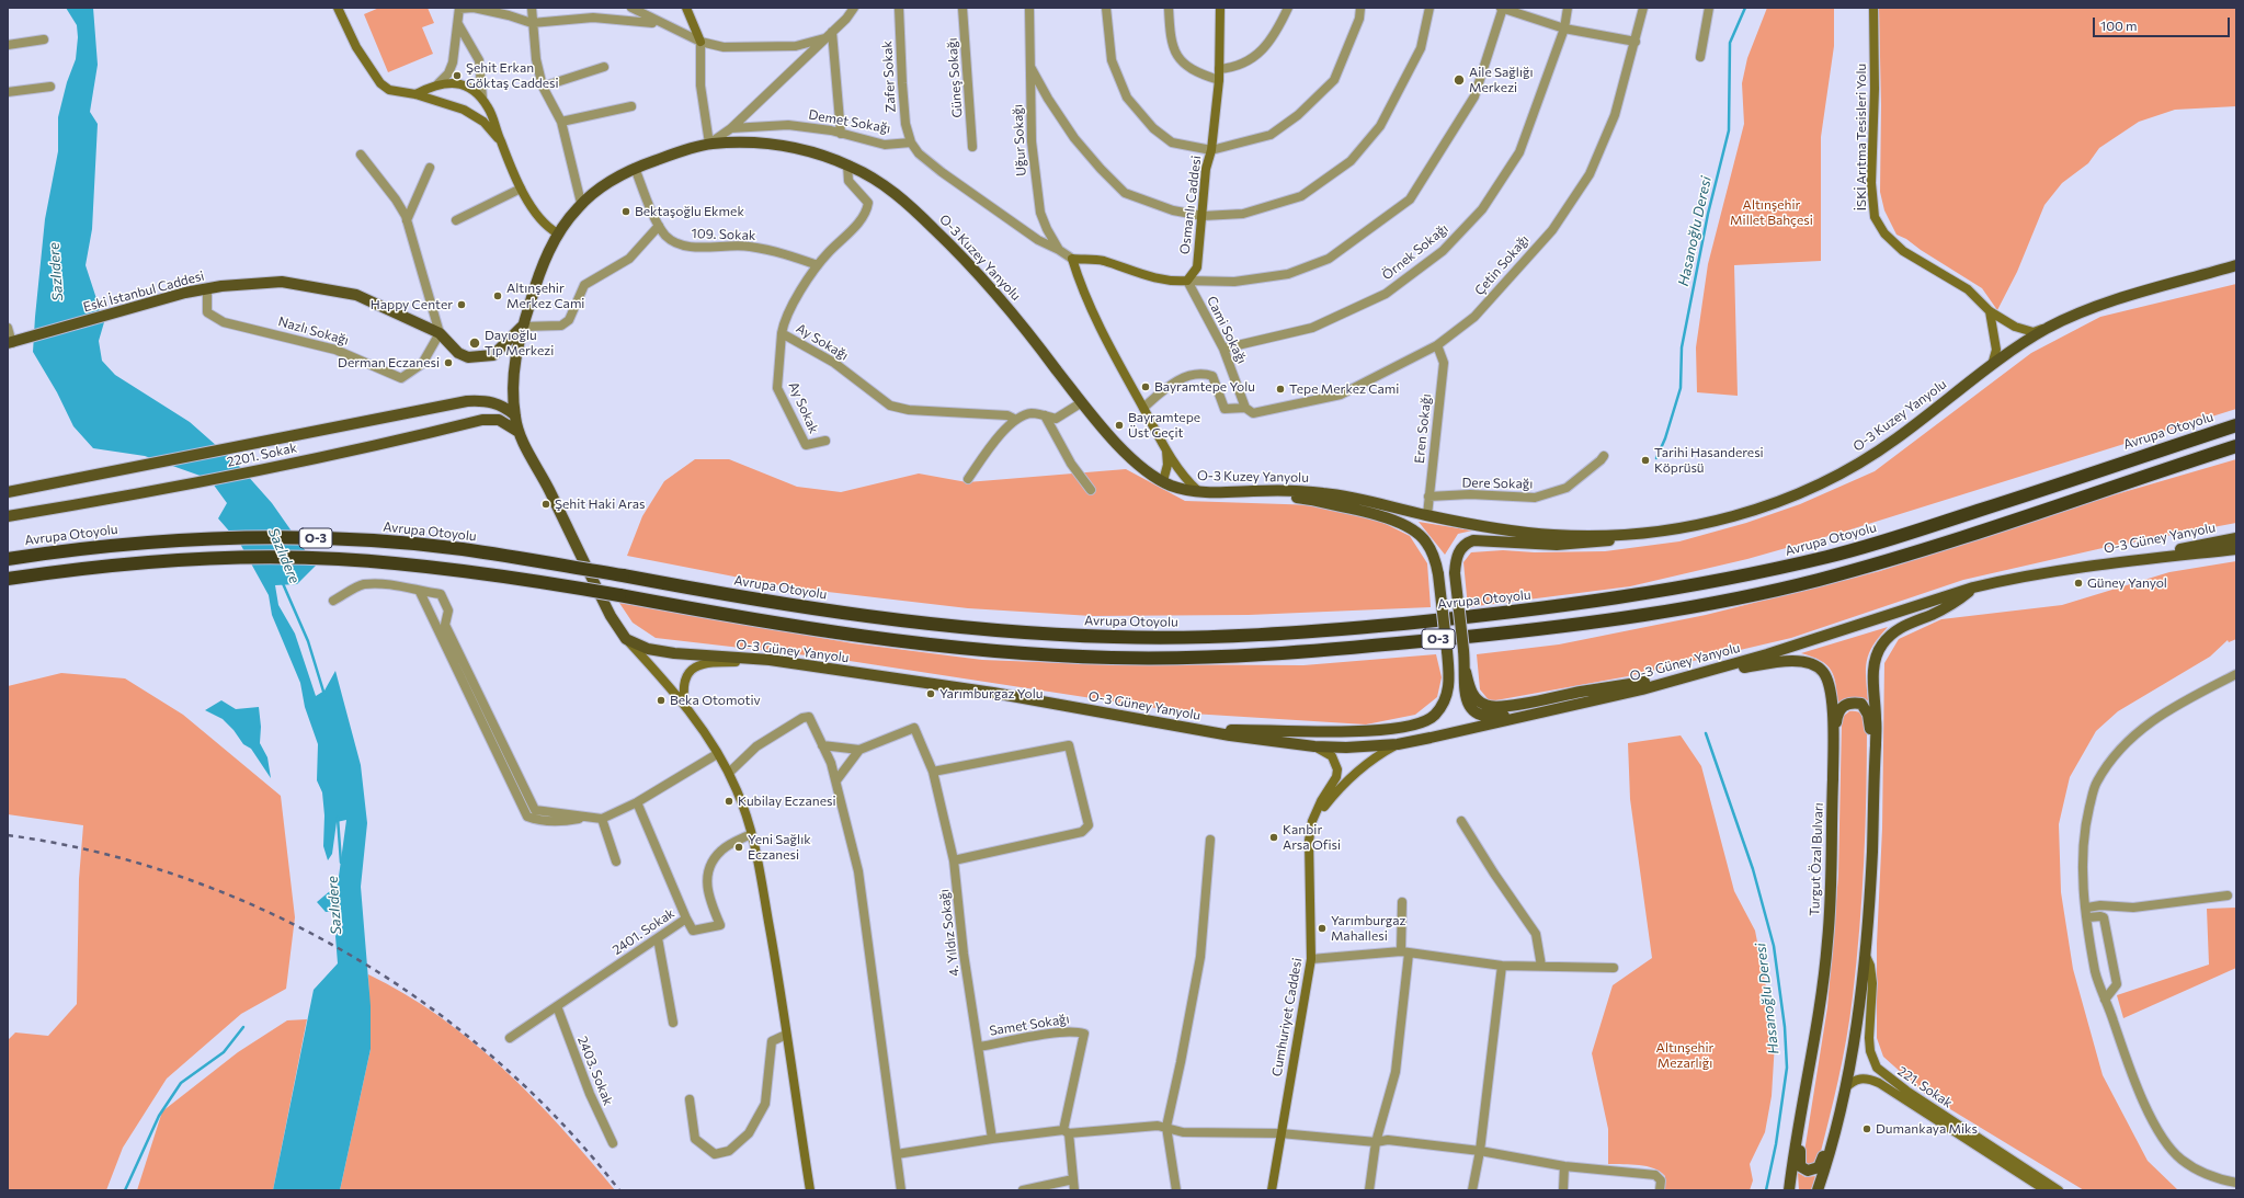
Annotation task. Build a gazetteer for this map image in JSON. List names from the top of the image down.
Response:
{
  "streets": {
    "highway": ["Avrupa Otoyolu", "O-3"],
    "main road": [
      "İSKİ Arıtma Tesisleri Yolu",
      "Osmanlı Caddesi",
      "O-3 Kuzey Yanyolu",
      "Eski İstanbul Caddesi",
      "2201. Sokak",
      "O-3 Güney Yanyolu",
      "Turgut Özal Bulvarı",
      "Cumhuriyet Caddesi",
      "221. Sokak"
    ],
    "street": [
      "Zafer Sokak",
      "Güneş Sokağı",
      "Demet Sokağı",
      "Uğur Sokağı",
      "109. Sokak",
      "Örnek Sokağı",
      "Çetin Sokağı",
      "Cami Sokağı",
      "Nazlı Sokağı",
      "Ay Sokağı",
      "Ay Sokak",
      "Eren Sokağı",
      "Dere Sokağı",
      "2401. Sokak",
      "4. Yıldız Sokağı",
      "Samet Sokağı",
      "2403. Sokak"
    ]
  },
  "crossings": [
    ["Zafer Sokak", "Demet Sokağı"],
    ["İSKİ Arıtma Tesisleri Yolu", "O-3 Kuzey Yanyolu"],
    ["Osmanlı Caddesi", "Cami Sokağı"],
    ["109. Sokak", "O-3 Kuzey Yanyolu"],
    ["109. Sokak", "Ay Sokağı"],
    ["Örnek Sokağı", "Cami Sokağı"],
    ["O-3 Kuzey Yanyolu", "Eski İstanbul Caddesi"],
    ["O-3 Kuzey Yanyolu", "Ay Sokağı"],
    ["O-3 Kuzey Yanyolu", "Eren Sokağı"],
    ["O-3 Kuzey Yanyolu", "2201. Sokak"],
    ["Çetin Sokağı", "Cami Sokağı"],
    ["Çetin Sokağı", "Eren Sokağı"],
    ["Eski İstanbul Caddesi", "Nazlı Sokağı"],
    ["Ay Sokağı", "Ay Sokak"],
    ["Eren Sokağı", "Dere Sokağı"],
    ["O-3 Güney Yanyolu", "Turgut Özal Bulvarı"],
    ["O-3 Güney Yanyolu", "Cumhuriyet Caddesi"],
    ["2401. Sokak", "2403. Sokak"],
    ["4. Yıldız Sokağı", "Samet Sokağı"]
  ],
  "water": ["Hasanoğlu Deresi", "Sazlıdere"],
  "parks": ["Altınşehir Millet Bahçesi", "Altınşehir Mezarlığı"],
  "places": [
    "Şehit Erkan Göktaş Caddesi",
    "Aile Sağlığı Merkezi",
    "Bektaşoğlu Ekmek",
    "Altınşehir Merkez Cami",
    "Happy Center",
    "Dayıoğlu Tıp Merkezi",
    "Derman Eczanesi",
    "Bayramtepe Yolu",
    "Tepe Merkez Cami",
    "Bayramtepe Üst Geçit",
    "Tarihi Hasanderesi Köprüsü",
    "Şehit Haki Aras",
    "Güney Yanyol",
    "Yarımburgaz Yolu",
    "Beka Otomotiv",
    "Kubilay Eczanesi",
    "Kanbir Arsa Ofisi",
    "Yeni Sağlık Eczanesi",
    "Yarımburgaz Mahallesi",
    "Dumankaya Miks"
  ],
  "scale_bar": "100 m"
}
